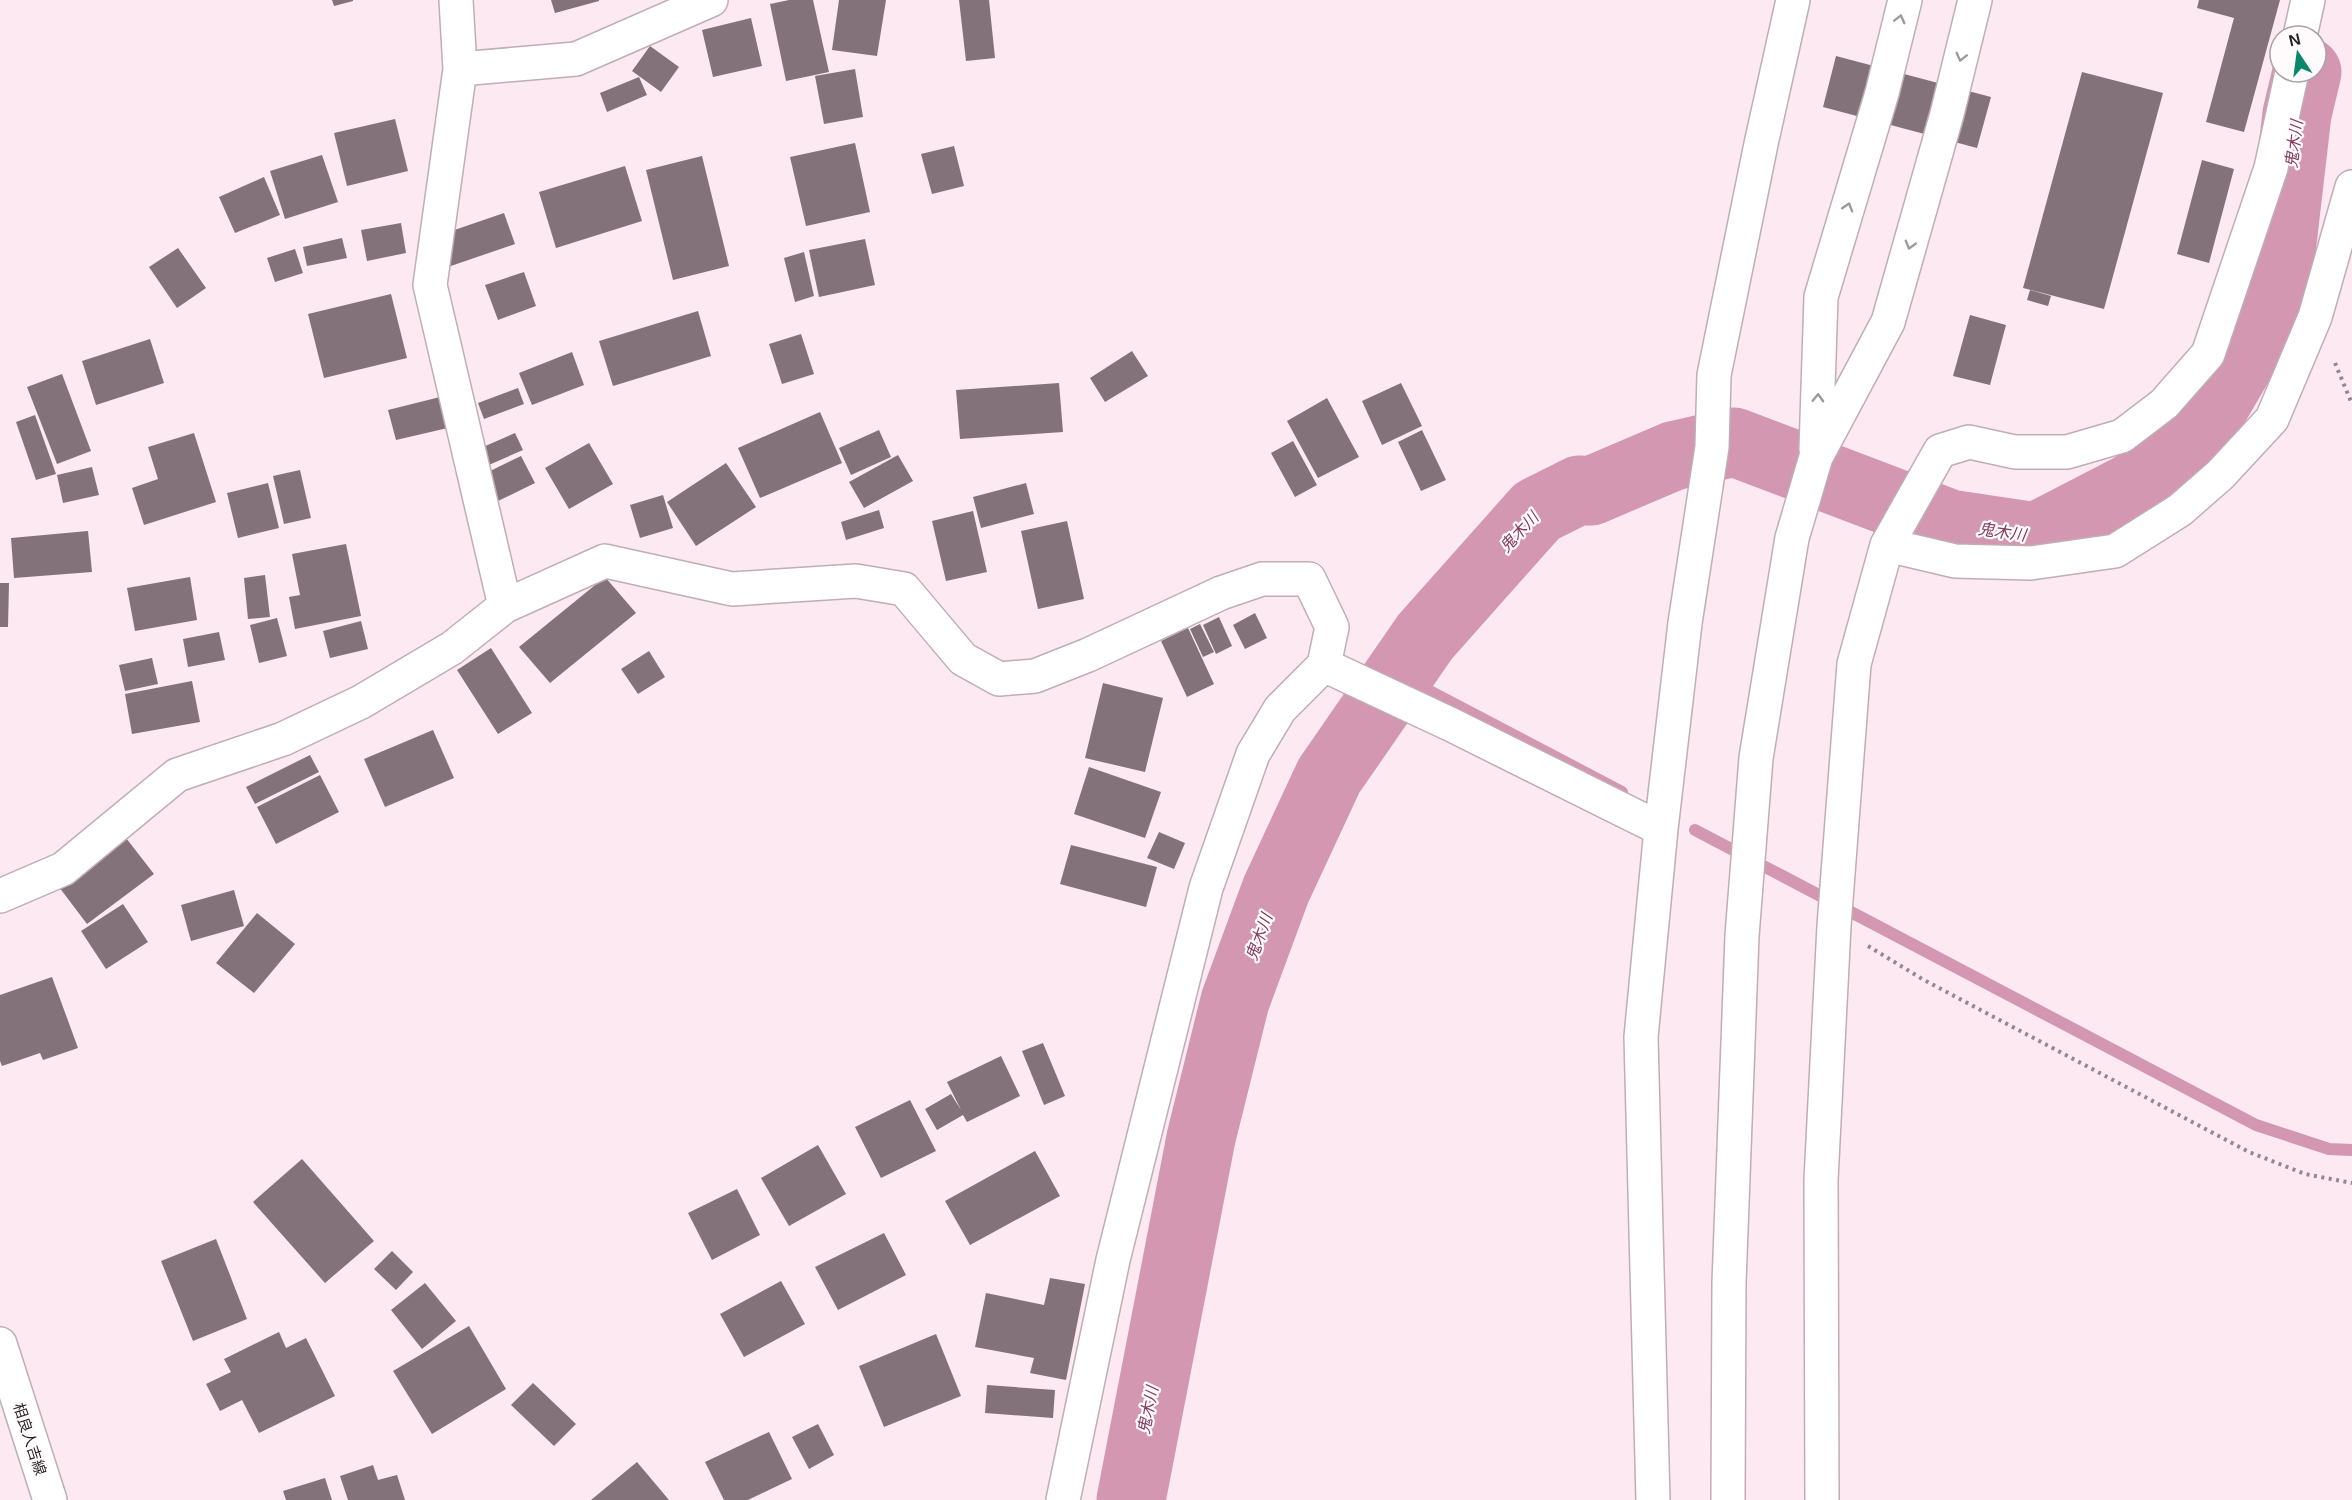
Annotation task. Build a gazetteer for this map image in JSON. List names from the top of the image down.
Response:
{
  "streets": {
    "main road": ["相良人吉線"]
  },
  "water": ["鬼木川"],
  "north": "top"
}
